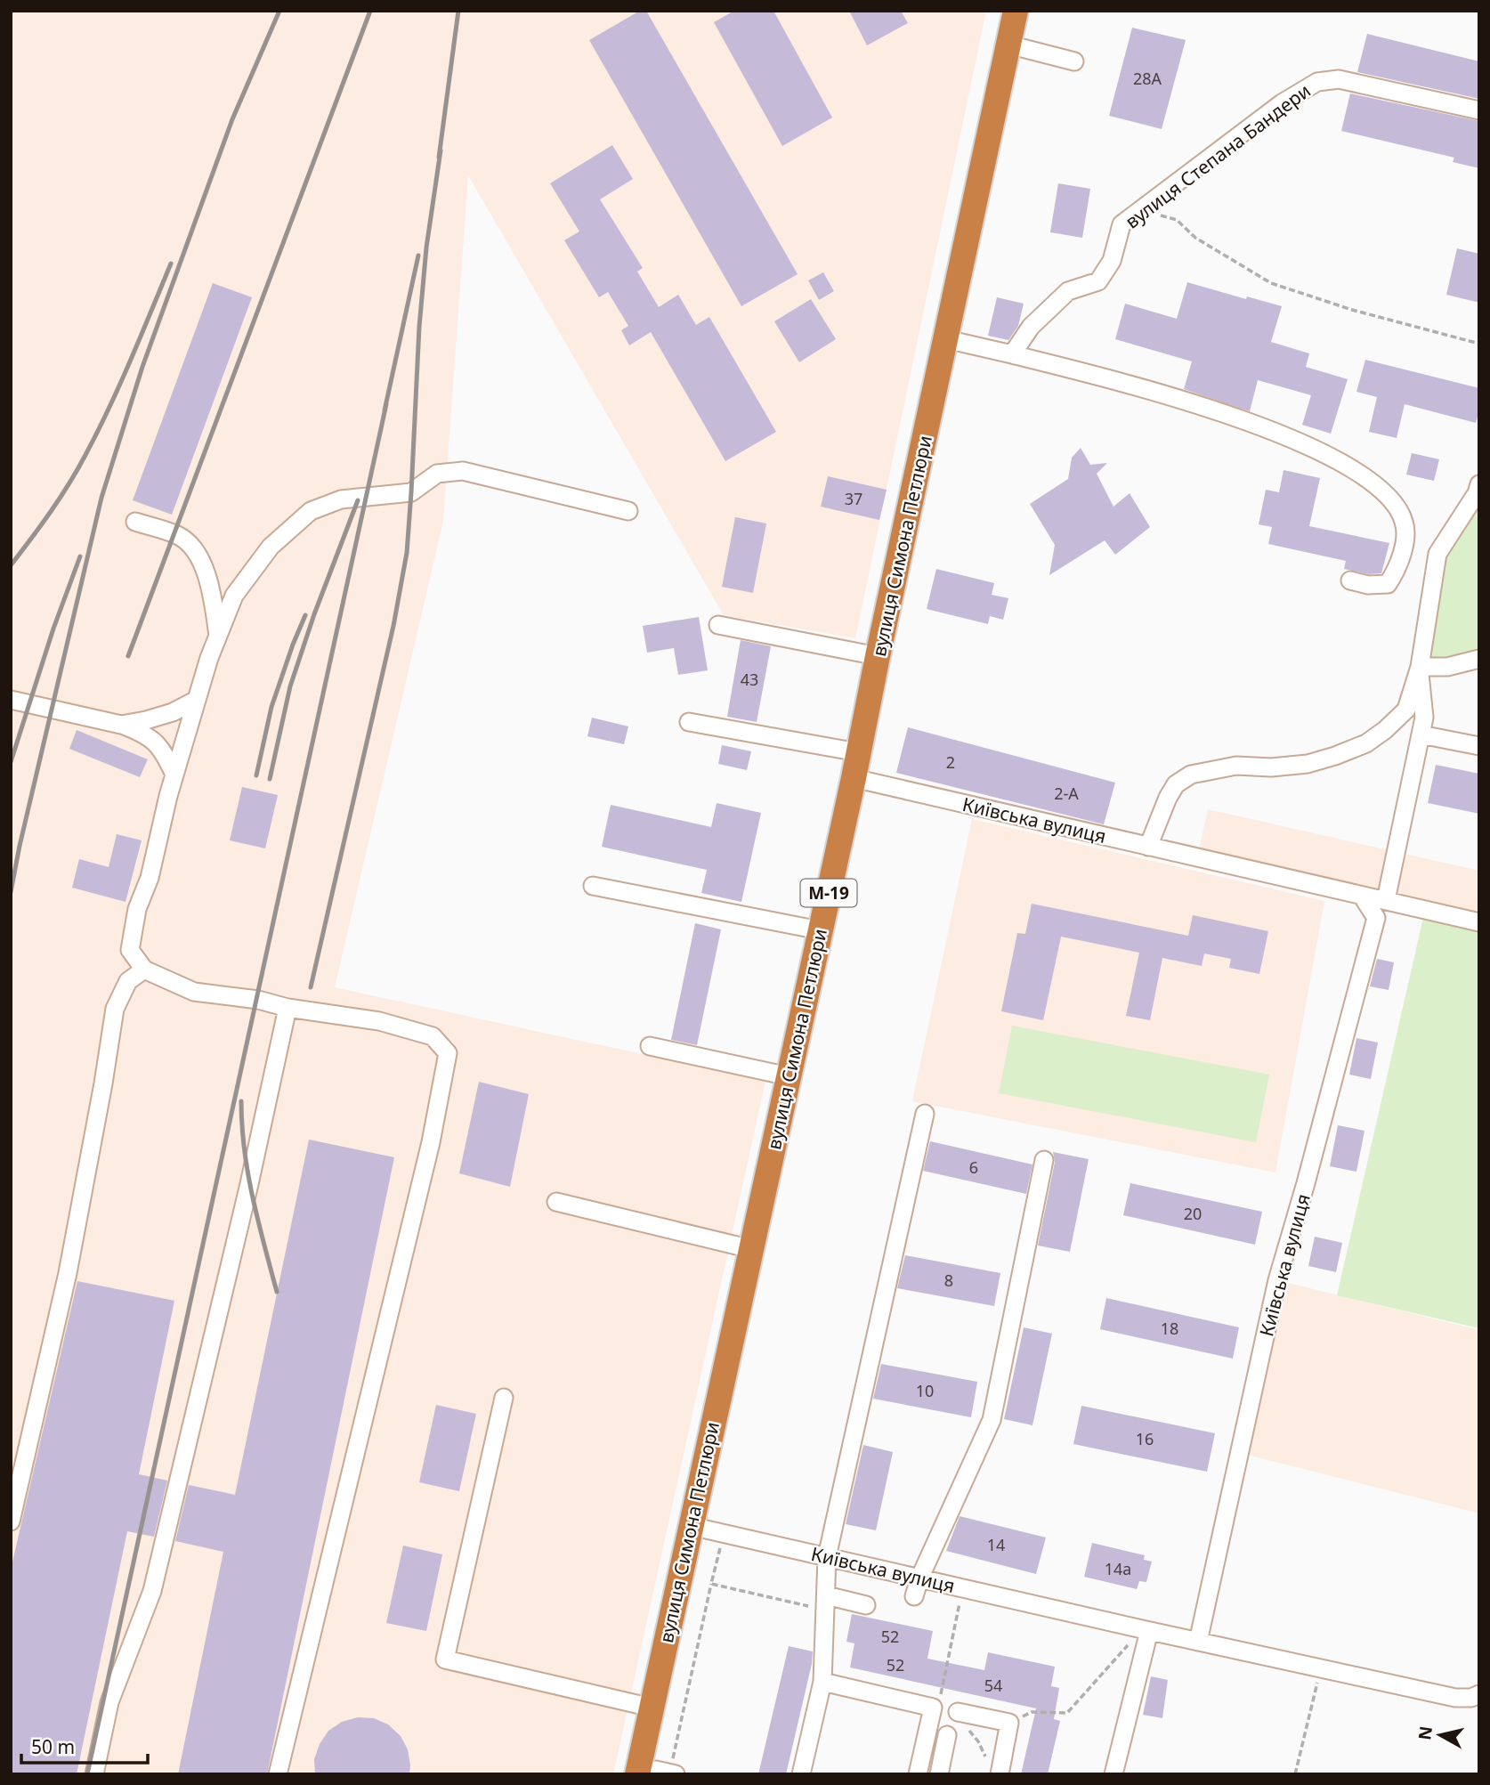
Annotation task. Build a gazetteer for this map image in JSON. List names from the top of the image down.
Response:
{
  "streets": {
    "highway": ["вулиця Симона Петлюри", "М-19"],
    "street": ["вулиця Степана Бандери", "Київська вулиця"]
  },
  "crossings": [
    ["вулиця Симона Петлюри", "Київська вулиця"]
  ],
  "house_numbers": [
    "28А",
    "37",
    "43",
    "2",
    "2-А",
    "6",
    "20",
    "8",
    "18",
    "10",
    "16",
    "14",
    "14а",
    "52",
    "52",
    "54"
  ],
  "scale_bar": "50 m",
  "north": "left"
}
